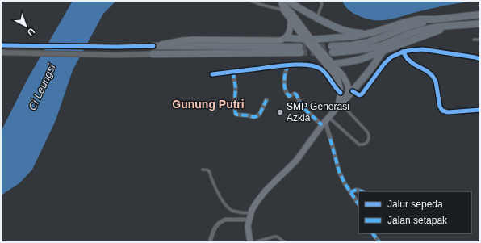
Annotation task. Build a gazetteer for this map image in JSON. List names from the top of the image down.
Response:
{
  "districts": ["Gunung Putri"],
  "water": ["Ci Leungsi"],
  "places": ["SMP Generasi Azkia"],
  "legend": ["Jalur sepeda", "Jalan setapak"],
  "north": "bottom right"
}
